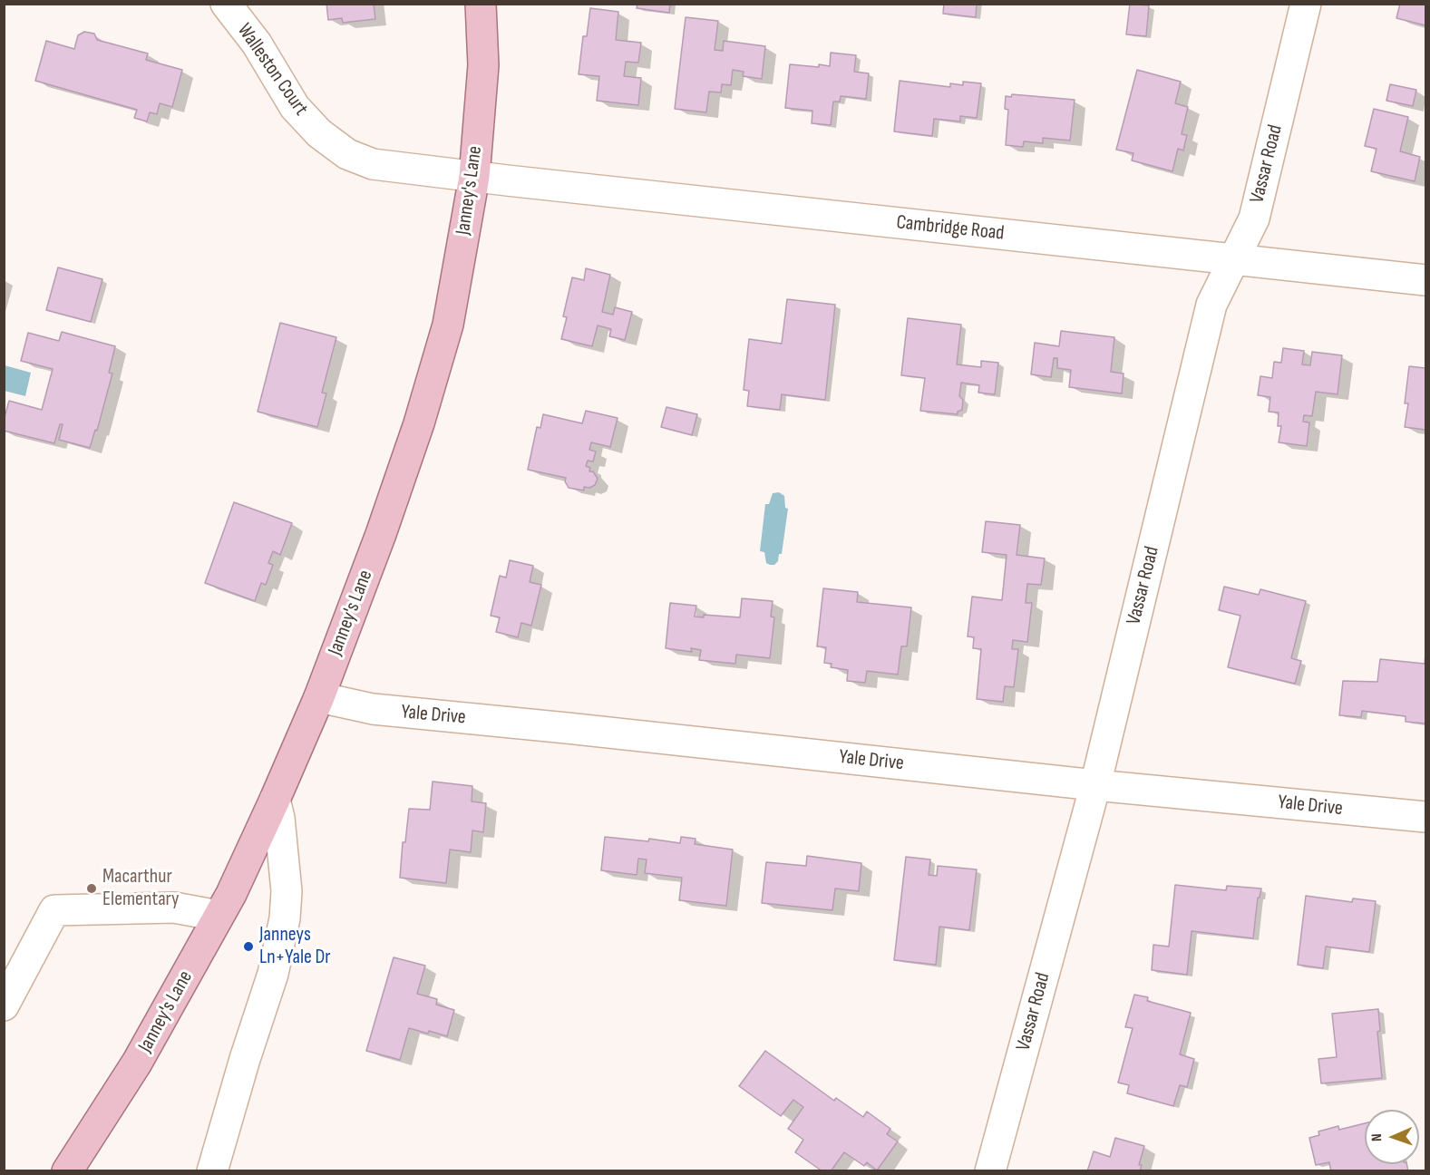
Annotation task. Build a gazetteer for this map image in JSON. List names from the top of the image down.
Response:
{
  "streets": {
    "main road": ["Janney's Lane"],
    "street": [
      "Walleston Court",
      "Vassar Road",
      "Cambridge Road",
      "Yale Drive"
    ]
  },
  "crossings": [
    ["Walleston Court", "Janney's Lane"],
    ["Walleston Court", "Cambridge Road"],
    ["Vassar Road", "Cambridge Road"],
    ["Vassar Road", "Yale Drive"],
    ["Janney's Lane", "Cambridge Road"],
    ["Janney's Lane", "Yale Drive"]
  ],
  "places": ["Macarthur Elementary", "Janneys Ln+Yale Dr"],
  "north": "left"
}
